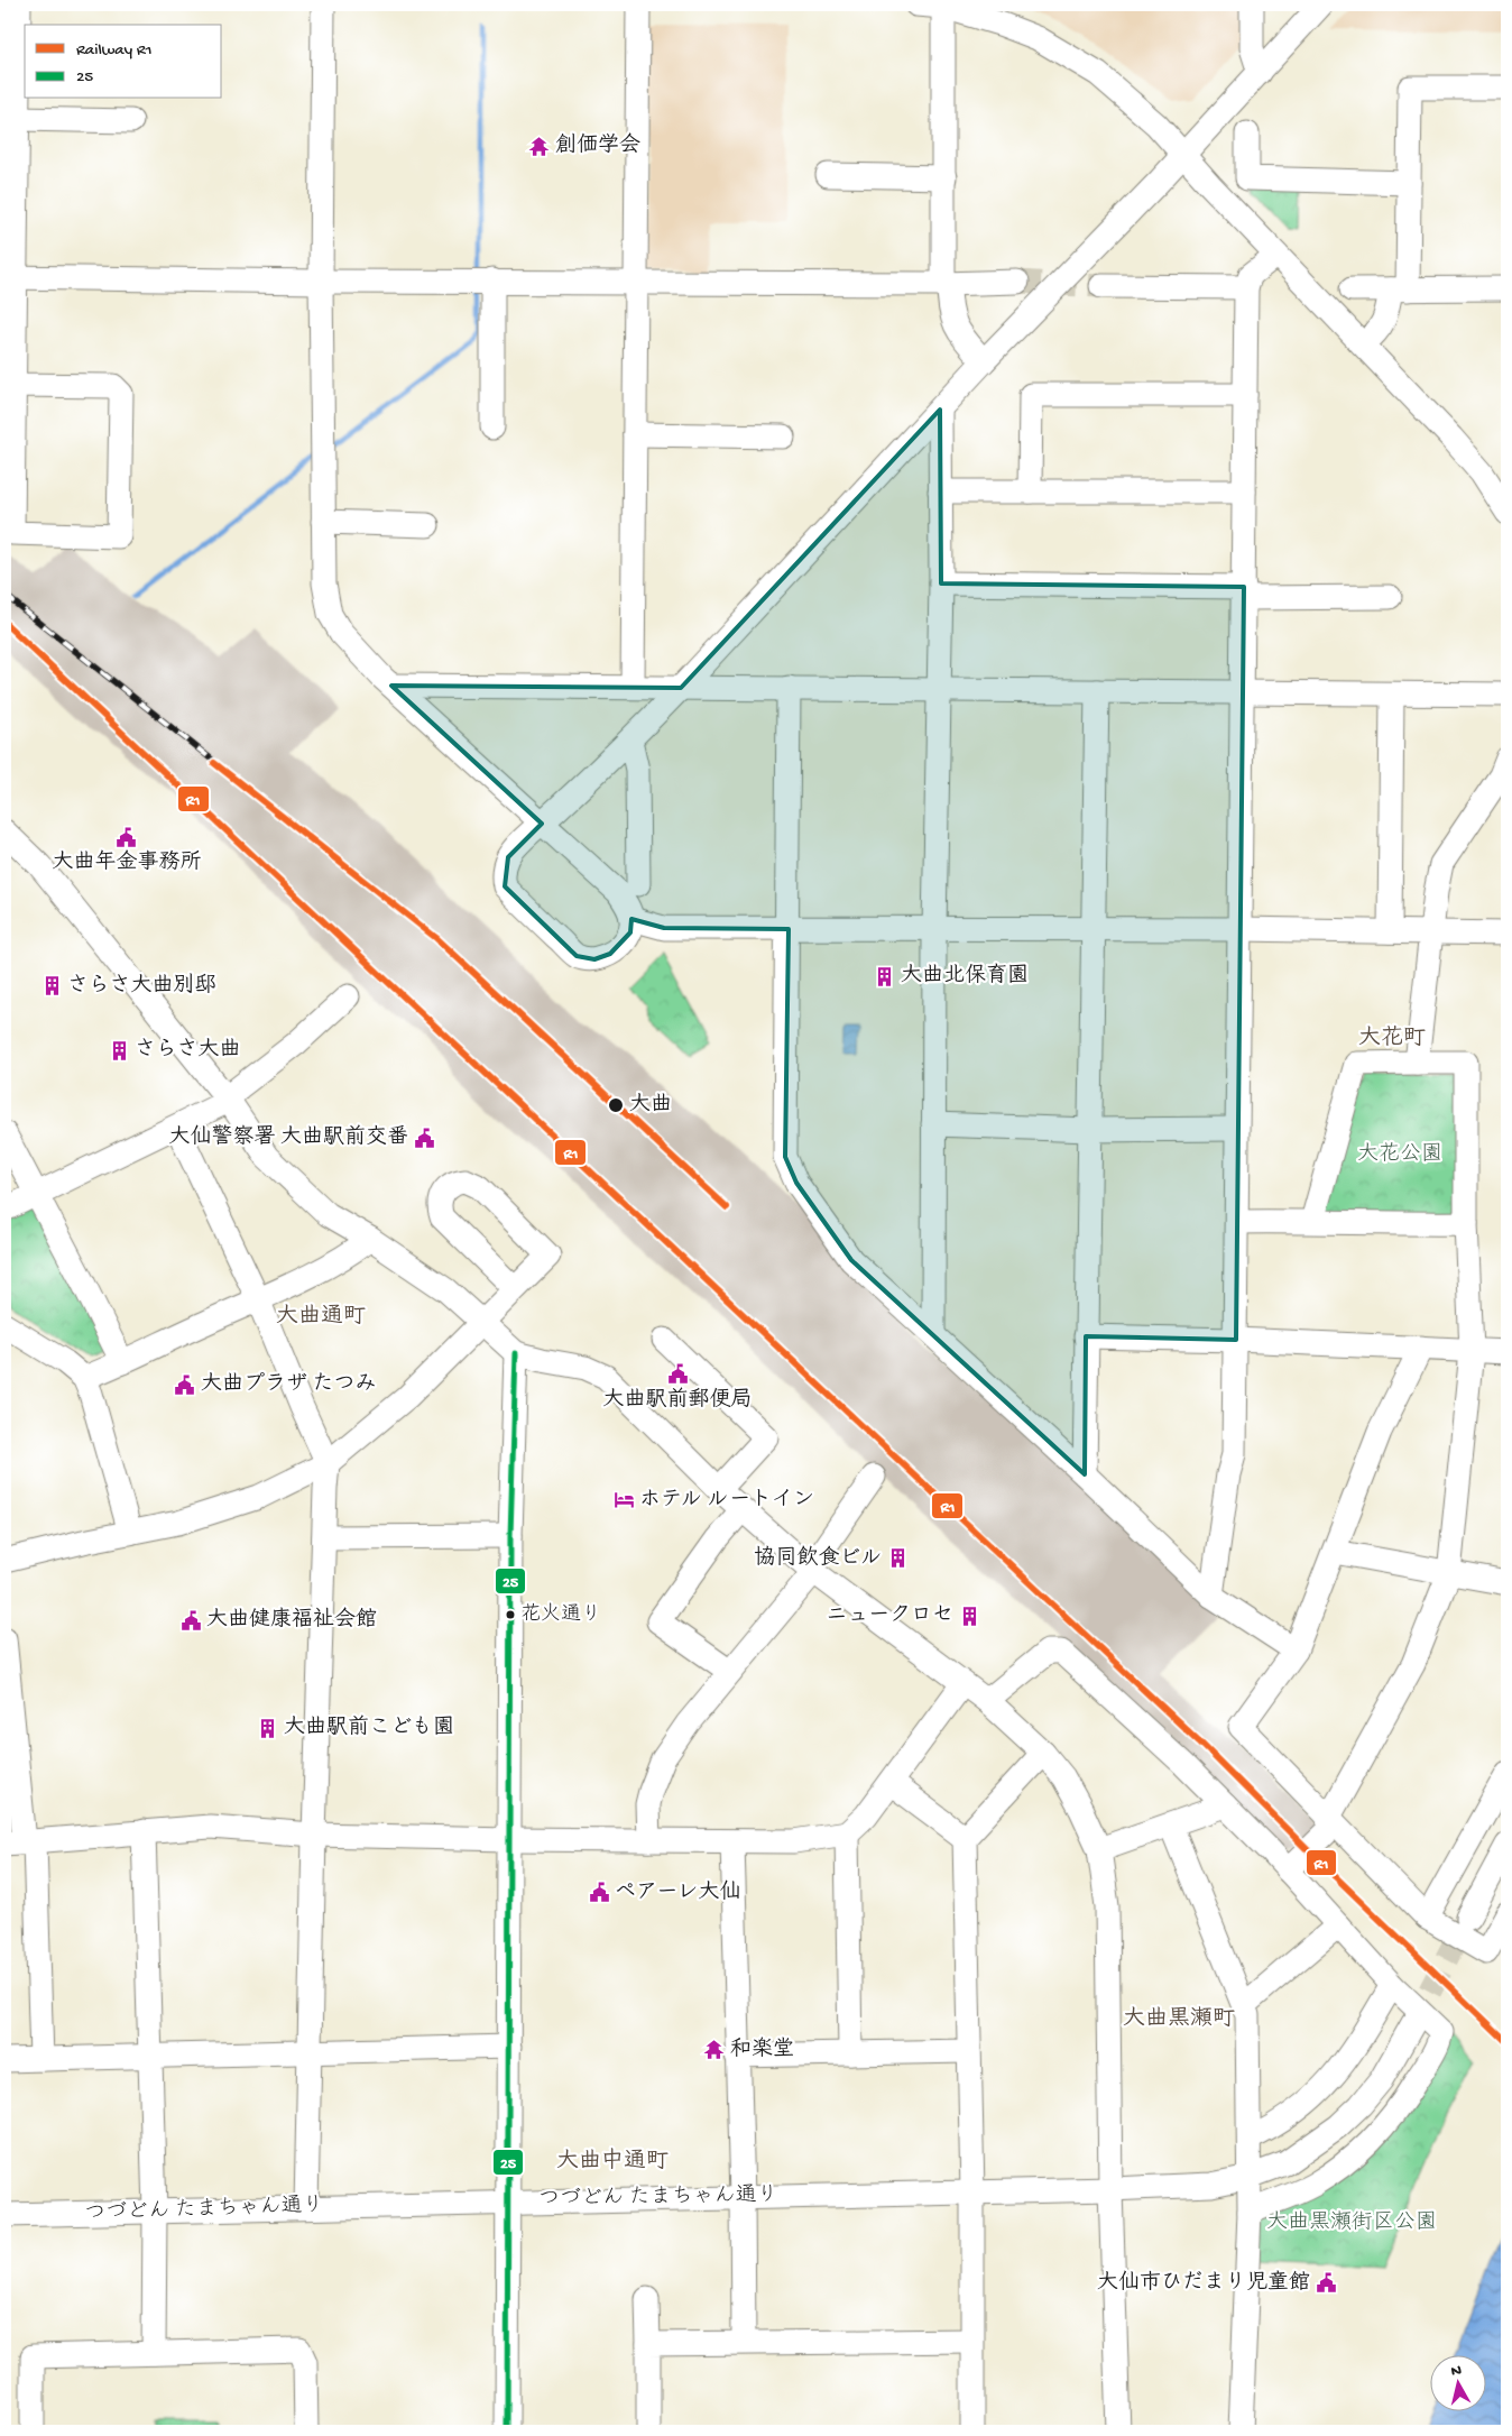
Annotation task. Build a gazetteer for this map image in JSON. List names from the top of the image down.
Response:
{
  "streets": {
    "street": ["つづどん たまちゃん通り"]
  },
  "districts": [
    "大花町",
    "大曲通町",
    "大曲黒瀬町",
    "大曲中通町"
  ],
  "parks": ["大花公園", "大曲黒瀬街区公園"],
  "places": {
    "temple": ["創価学会", "和楽堂"],
    "public building": [
      "大曲年金事務所",
      "大仙警察署 大曲駅前交番",
      "大曲駅前郵便局",
      "大曲プラザ たつみ",
      "大曲健康福祉会館",
      "ペアーレ大仙",
      "大仙市ひだまり児童館"
    ],
    "building": [
      "大曲北保育園",
      "さらさ大曲別邸",
      "さらさ大曲",
      "協同飲食ビル",
      "ニュークロセ",
      "大曲駅前こども園"
    ],
    "other": ["大曲", "花火通り"],
    "hotel": ["ホテル ルートイン"]
  },
  "lines": ["rail line R1", "transit line 25"],
  "legend": ["Railway R1", "25"],
  "north": "top"
}
